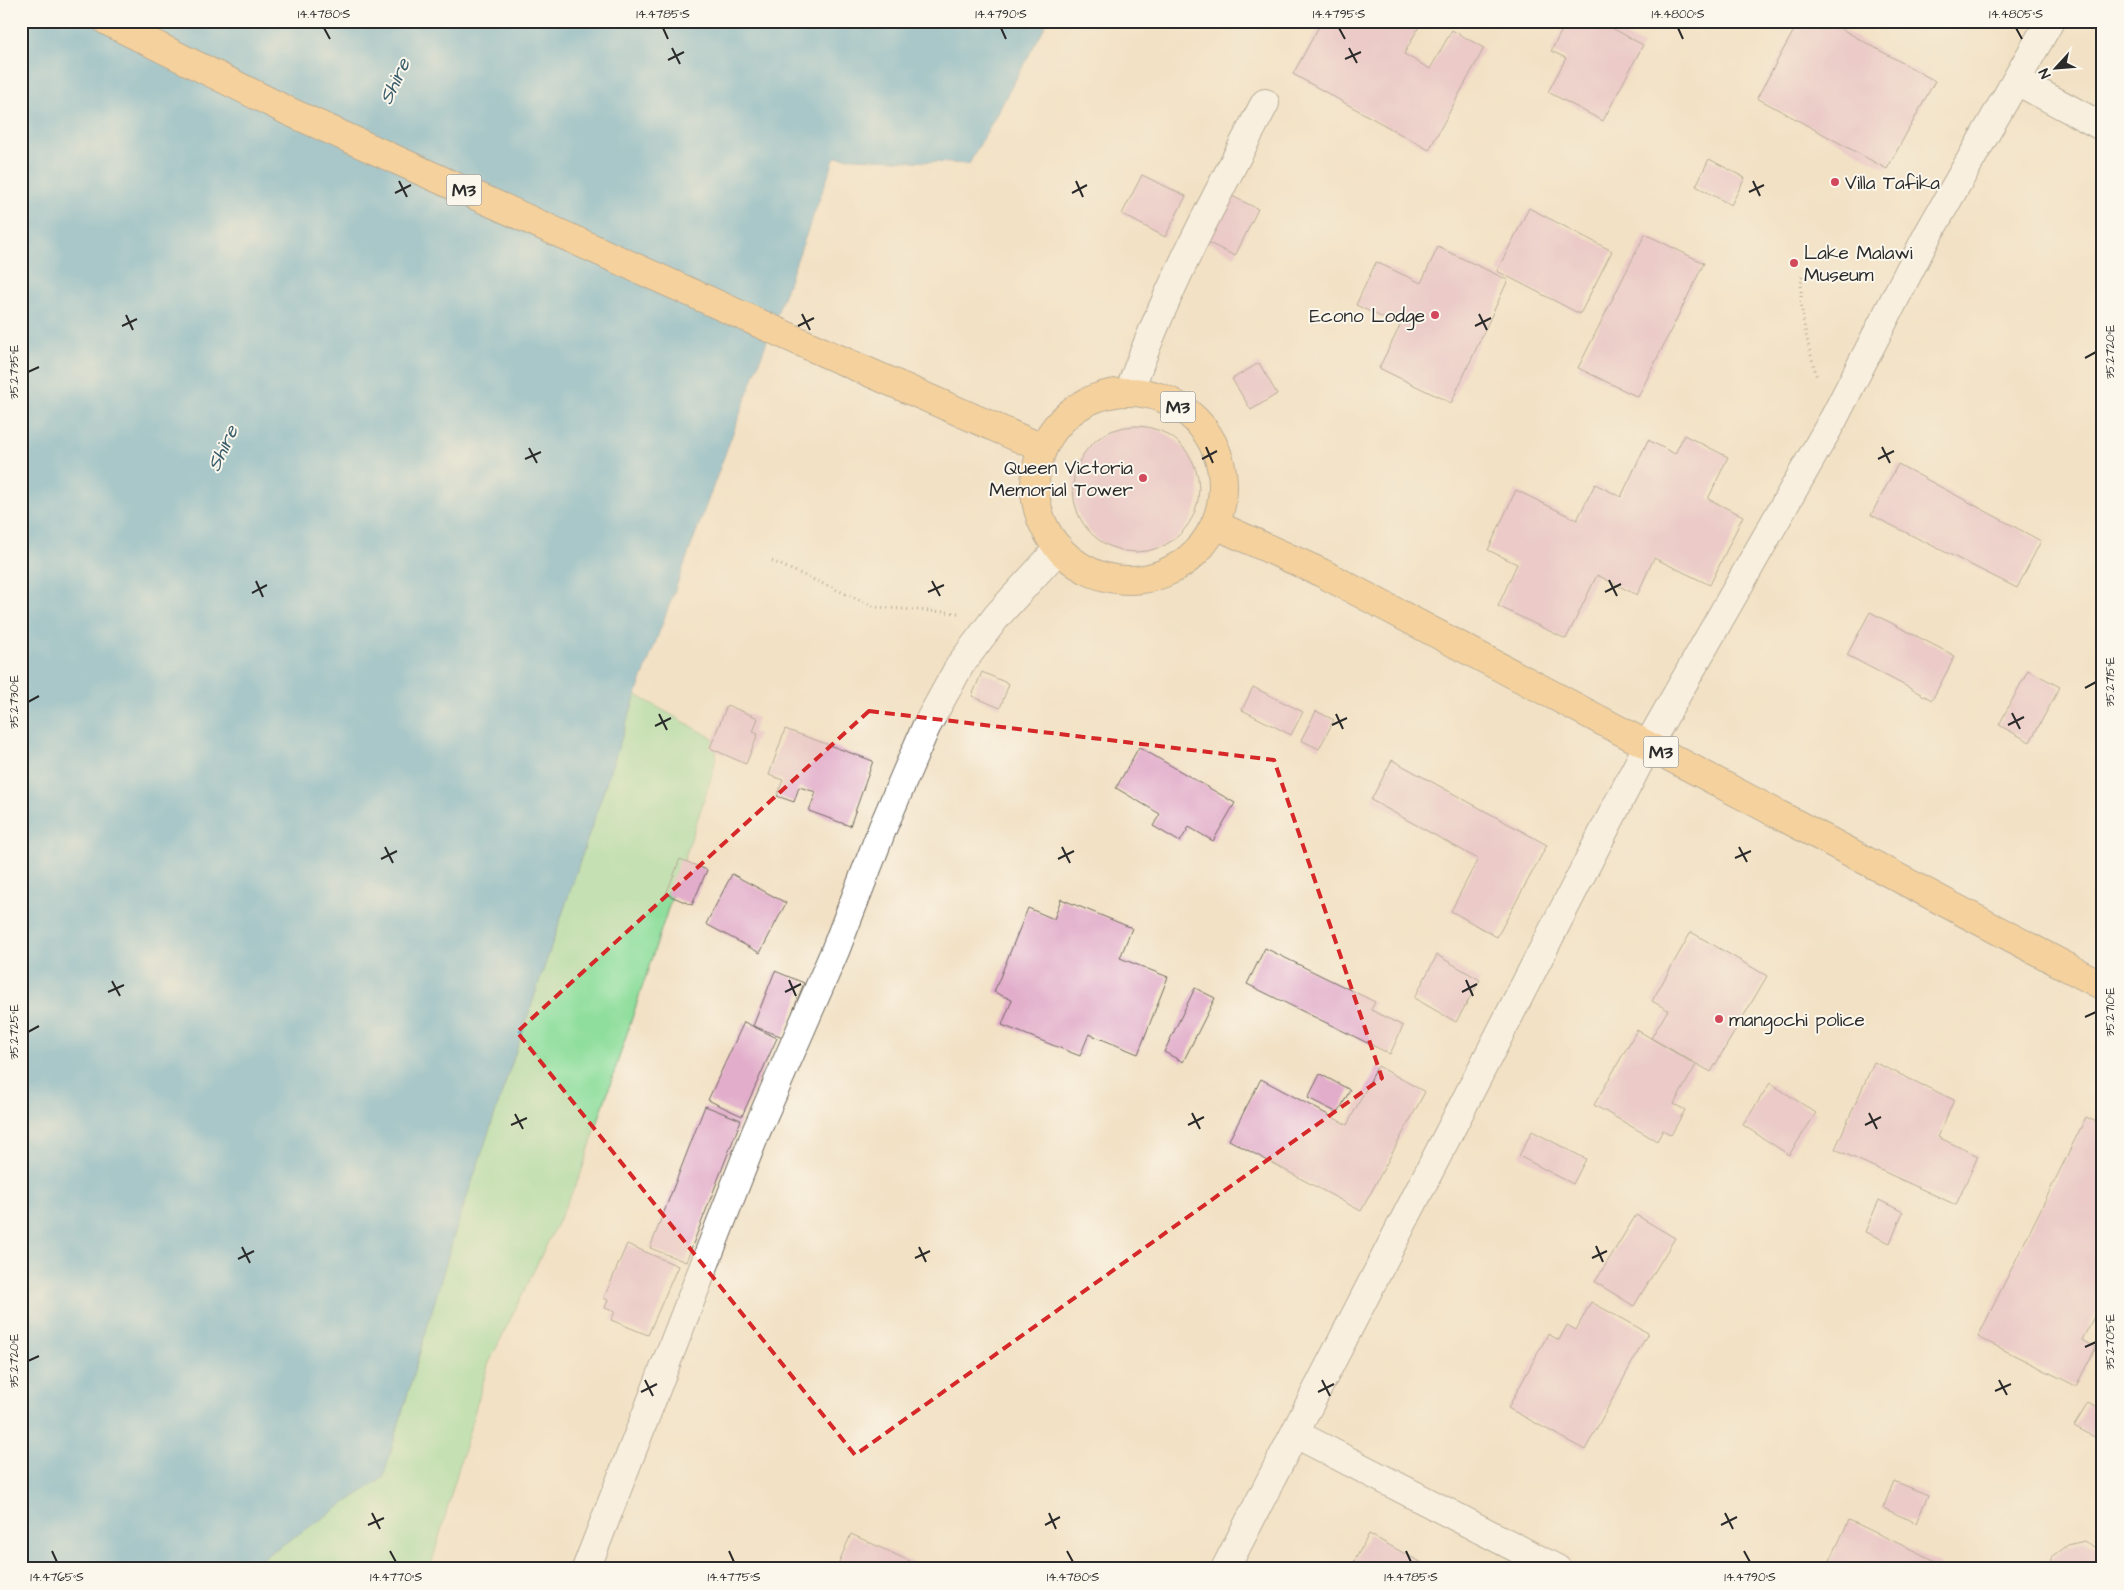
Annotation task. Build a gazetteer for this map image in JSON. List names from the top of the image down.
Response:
{
  "streets": {
    "highway": ["M3"]
  },
  "water": ["Shire"],
  "places": [
    "Villa Tafika",
    "Lake Malawi Museum",
    "Econo Lodge",
    "Queen Victoria Memorial Tower",
    "mangochi police"
  ],
  "north": "bottom left",
  "coordinates": [
    "14.4780°S",
    "14.4785°S",
    "14.4790°S",
    "14.4795°S",
    "14.4800°S",
    "14.4805°S",
    "35.2720°E",
    "35.2735°E",
    "35.2715°E",
    "35.2730°E",
    "35.2710°E",
    "35.2725°E",
    "35.2705°E",
    "14.4765°S",
    "14.4770°S",
    "14.4775°S"
  ]
}
